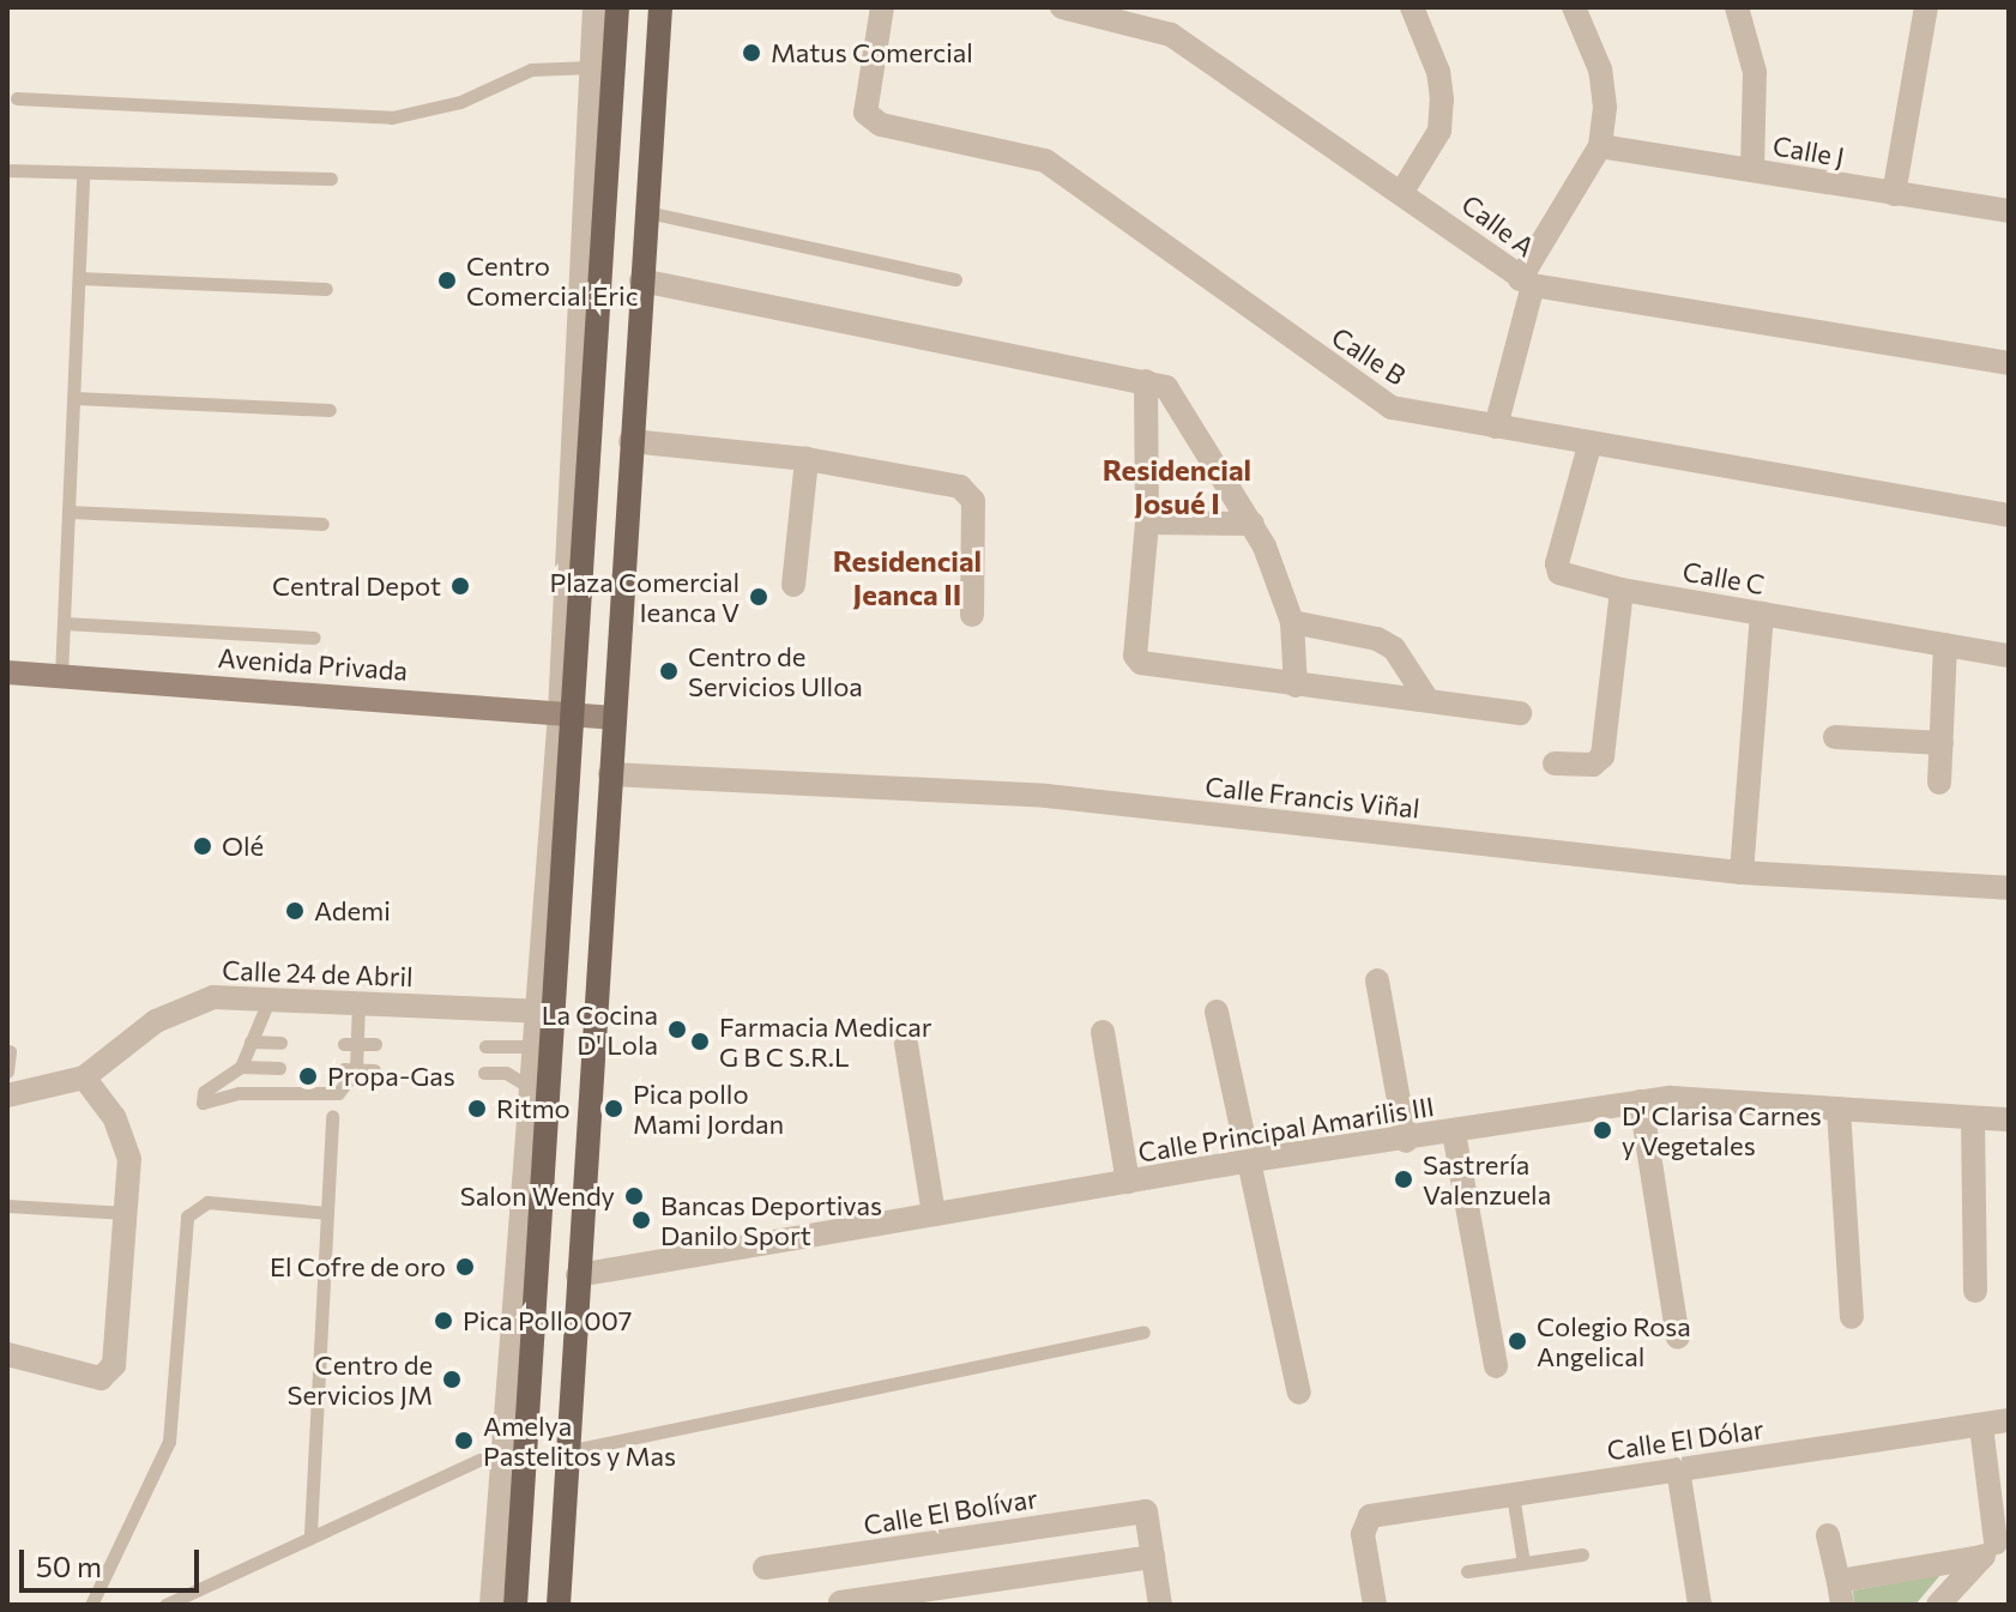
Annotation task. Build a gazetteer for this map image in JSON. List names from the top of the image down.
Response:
{
  "streets": {
    "main road": ["Avenida Privada"],
    "street": [
      "Calle J",
      "Calle A",
      "Calle B",
      "Calle C",
      "Calle Francis Viñal",
      "Calle 24 de Abril",
      "Calle Principal Amarilis III",
      "Calle El Dólar",
      "Calle El Bolívar"
    ]
  },
  "crossings": [
    ["Calle B", "Calle C"]
  ],
  "districts": ["Residencial Josué I", "Residencial Jeanca II"],
  "places": [
    "Matus Comercial",
    "Centro Comercial Eric",
    "Central Depot",
    "Plaza Comercial Ieanca V",
    "Centro de Servicios Ulloa",
    "Olé",
    "Ademi",
    "La Cocina D' Lola",
    "Farmacia Medicar G B C S.R.L",
    "Propa-Gas",
    "Ritmo",
    "Pica pollo Mami Jordan",
    "D' Clarisa Carnes y Vegetales",
    "Sastrería Valenzuela",
    "Salon Wendy",
    "Bancas Deportivas Danilo Sport",
    "El Cofre de oro",
    "Pica Pollo 007",
    "Colegio Rosa Angelical",
    "Centro de Servicios JM",
    "Amelya Pastelitos y Mas"
  ],
  "scale_bar": "50 m"
}
